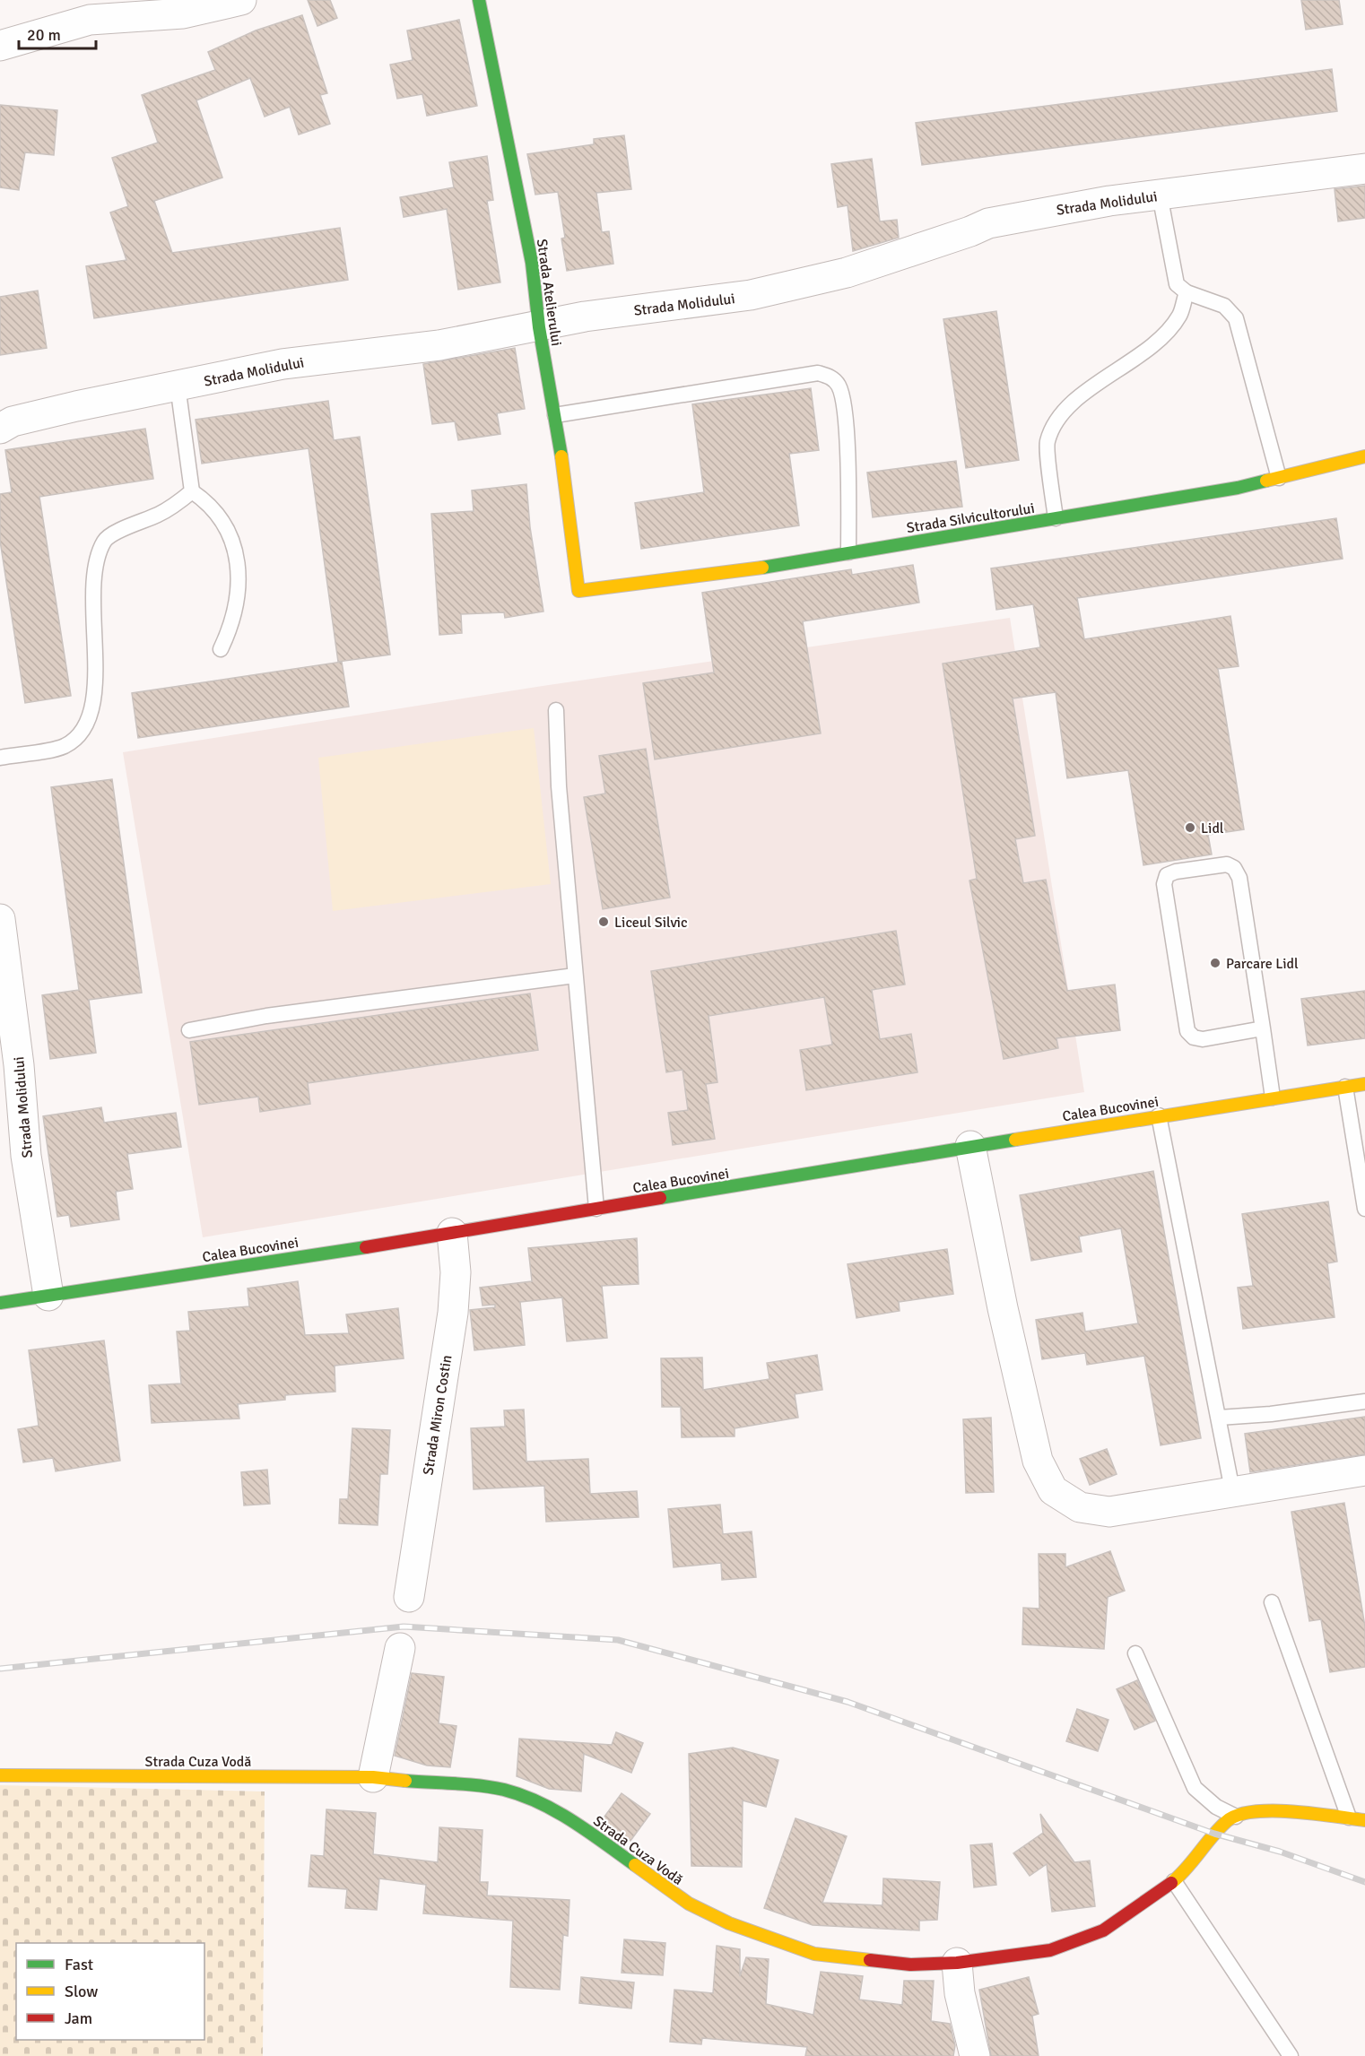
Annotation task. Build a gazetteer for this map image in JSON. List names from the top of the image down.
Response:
{
  "streets": {
    "main road": [
      "Strada Atelierului",
      "Strada Silvicultorului",
      "Calea Bucovinei",
      "Strada Cuza Vodă"
    ],
    "street": ["Strada Molidului", "Strada Miron Costin"]
  },
  "crossings": [
    ["Strada Molidului", "Strada Atelierului"],
    ["Strada Molidului", "Calea Bucovinei"],
    ["Strada Atelierului", "Strada Silvicultorului"],
    ["Calea Bucovinei", "Strada Miron Costin"]
  ],
  "places": ["Lidl", "Liceul Silvic", "Parcare Lidl"],
  "legend": ["Fast", "Slow", "Jam"],
  "scale_bar": "20 m"
}
